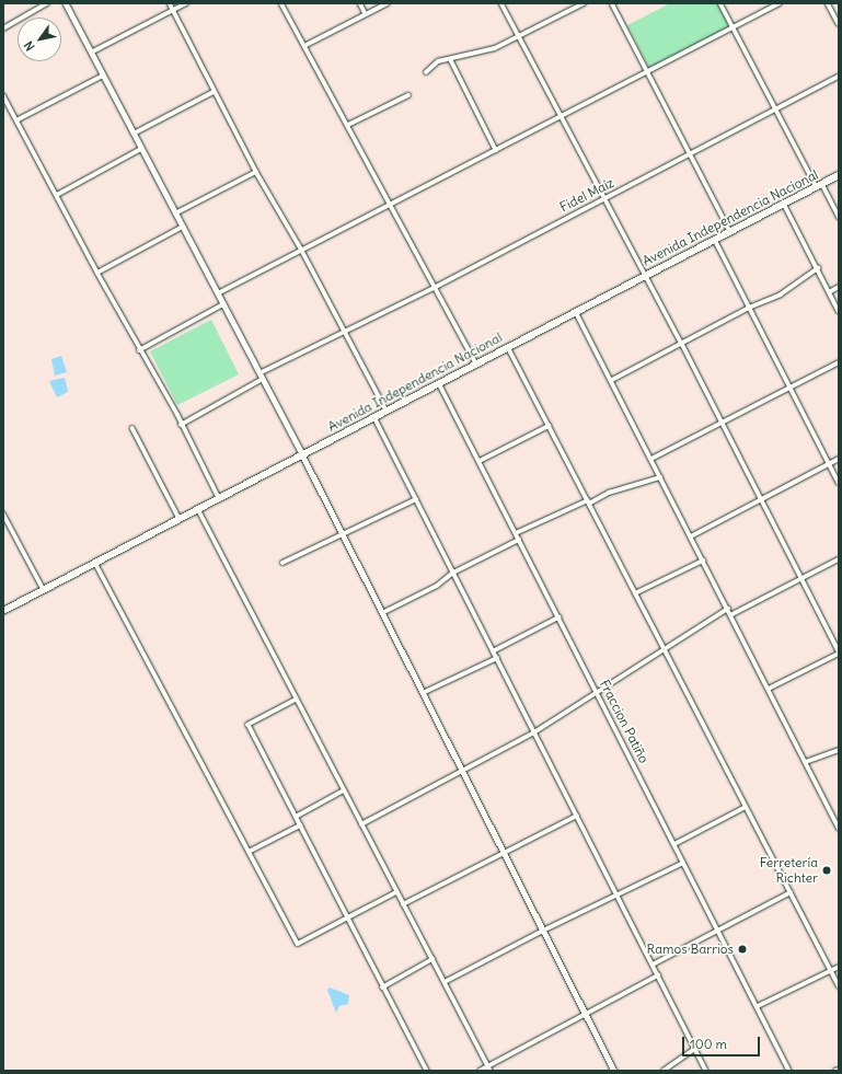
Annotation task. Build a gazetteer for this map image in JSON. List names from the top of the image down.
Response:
{
  "streets": {
    "main road": ["Avenida Independencia Nacional"],
    "street": ["Fidel Maíz", "Fraccion Patiño"]
  },
  "crossings": [
    ["Avenida Independencia Nacional", "Fraccion Patiño"]
  ],
  "places": ["Ferretería Richter", "Ramos Barrios"],
  "scale_bar": "100 m",
  "north": "bottom left"
}
